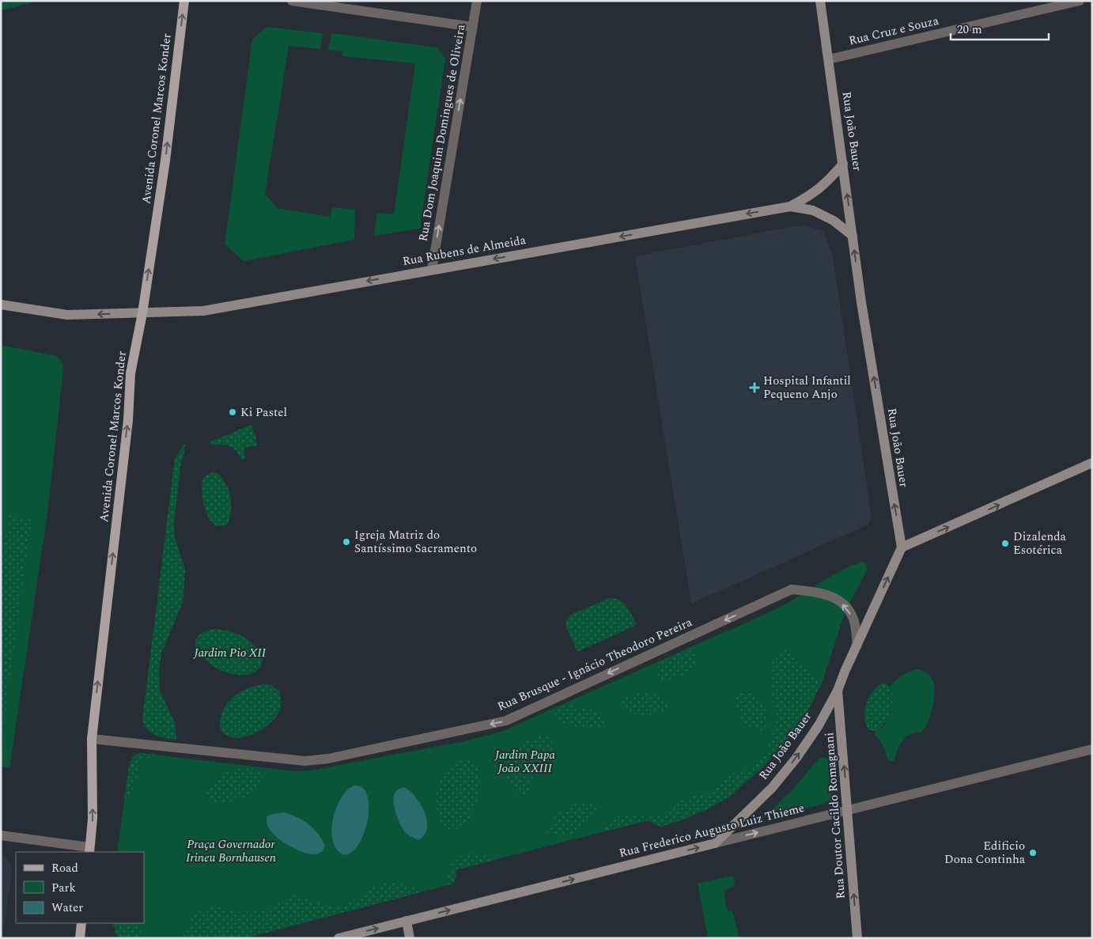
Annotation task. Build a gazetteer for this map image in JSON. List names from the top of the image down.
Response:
{
  "streets": {
    "main road": [
      "Avenida Coronel Marcos Konder",
      "Rua João Bauer",
      "Rua Rubens de Almeida",
      "Rua Doutor Cacildo Romagnani",
      "Rua Frederico Augusto Luiz Thieme"
    ],
    "street": ["Rua Cruz e Souza", "Rua Dom Joaquim Domingues de Oliveira", "Rua Brusque - Ignácio Theodoro Pereira"]
  },
  "crossings": [
    ["Rua Cruz e Souza", "Rua João Bauer"],
    ["Avenida Coronel Marcos Konder", "Rua Rubens de Almeida"],
    ["Avenida Coronel Marcos Konder", "Rua Brusque - Ignácio Theodoro Pereira"],
    ["Rua João Bauer", "Rua Rubens de Almeida"],
    ["Rua João Bauer", "Rua Brusque - Ignácio Theodoro Pereira"],
    ["Rua João Bauer", "Rua Doutor Cacildo Romagnani"],
    ["Rua João Bauer", "Rua Frederico Augusto Luiz Thieme"],
    ["Rua Dom Joaquim Domingues de Oliveira", "Rua Rubens de Almeida"],
    ["Rua Doutor Cacildo Romagnani", "Rua Frederico Augusto Luiz Thieme"]
  ],
  "one_way": [
    "Avenida Coronel Marcos Konder",
    "Rua João Bauer",
    "Rua Dom Joaquim Domingues de Oliveira",
    "Rua Rubens de Almeida",
    "Rua Brusque - Ignácio Theodoro Pereira",
    "Rua Doutor Cacildo Romagnani",
    "Rua Frederico Augusto Luiz Thieme"
  ],
  "parks": ["Jardim Pio XII", "Jardim Papa João XXIII", "Praça Governador Irineu Bornhausen"],
  "places": {
    "health": ["Hospital Infantil Pequeno Anjo"],
    "other": [
      "Ki Pastel",
      "Igreja Matriz do Santíssimo Sacramento",
      "Dizalenda Esotérica",
      "Edificio Dona Continha"
    ]
  },
  "legend": ["Road", "Park", "Water"],
  "scale_bar": "20 m"
}
